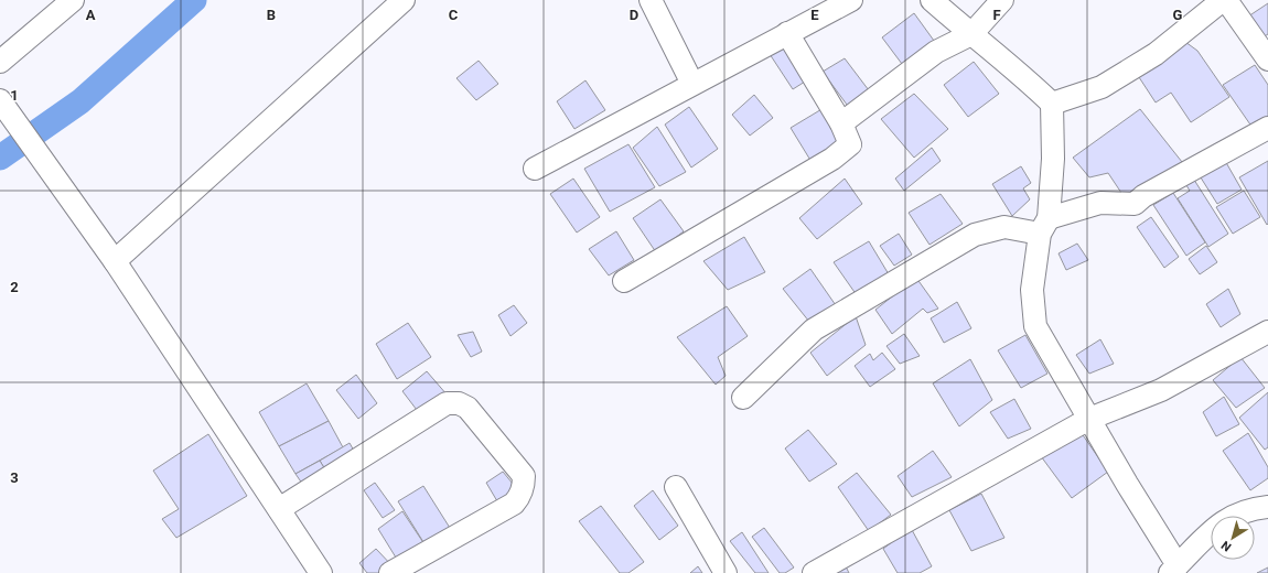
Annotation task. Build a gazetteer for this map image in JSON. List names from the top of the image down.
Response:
{
  "north": "bottom left",
  "grid": {
    "columns": [
      "A",
      "B",
      "C",
      "D",
      "E",
      "F",
      "G"
    ],
    "rows": ["1", "2", "3"]
  }
}
